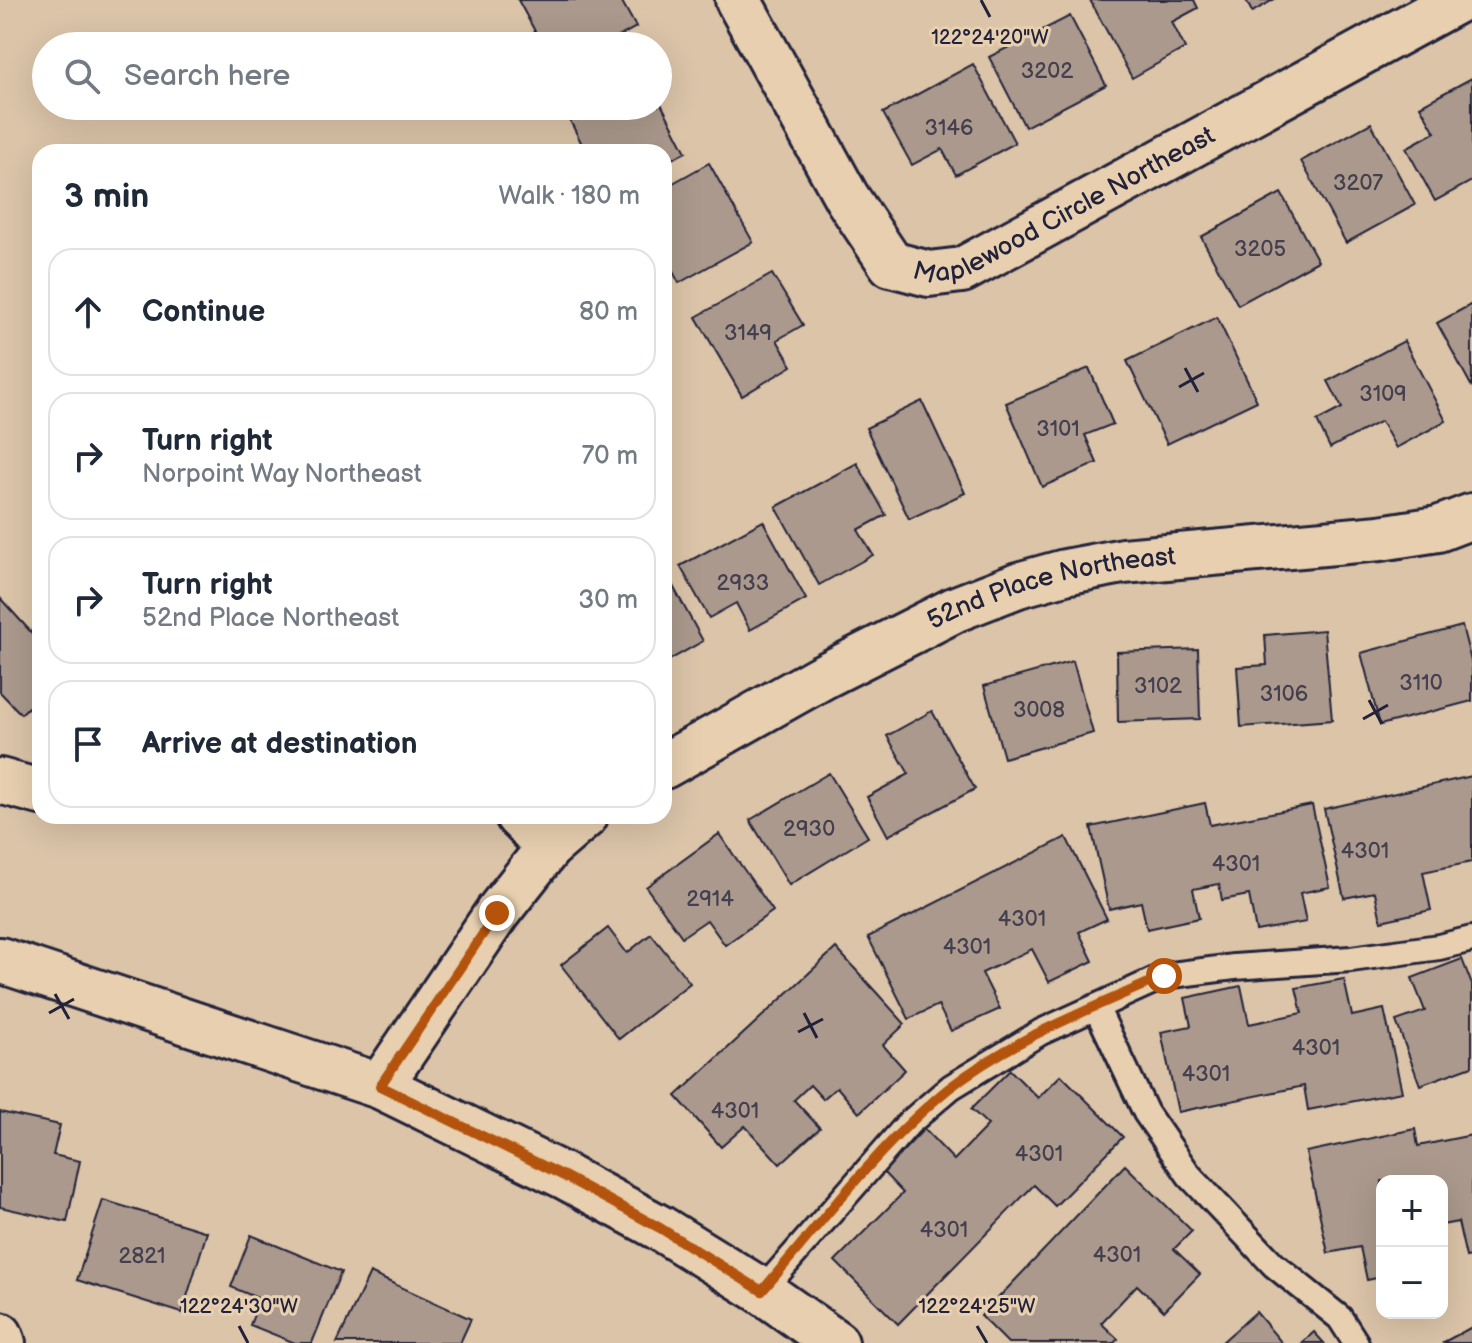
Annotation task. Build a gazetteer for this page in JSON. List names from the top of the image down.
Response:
{
  "streets": {
    "street": ["Maplewood Circle Northeast", "52nd Place Northeast"]
  },
  "house_numbers": [
    "3202",
    "3146",
    "3207",
    "3205",
    "3149",
    "3109",
    "3101",
    "2933",
    "3110",
    "3102",
    "3106",
    "3008",
    "2930",
    "4301",
    "4301",
    "2914",
    "4301",
    "4301",
    "4301",
    "4301",
    "4301",
    "4301",
    "4301",
    "4301",
    "2821"
  ],
  "page": {
    "search": "Search here",
    "heading": ["3 min", "Walk · 180 m"],
    "list": [
      ["Continue", "80 m"],
      ["Turn right", "Norpoint Way Northeast", "70 m"],
      ["Turn right", "52nd Place Northeast", "30 m"],
      "Arrive at destination"
    ],
    "map_buttons": ["+", "−"]
  },
  "coordinates": ["122°24'20\"W", "122°24'30\"W", "122°24'25\"W"]
}
